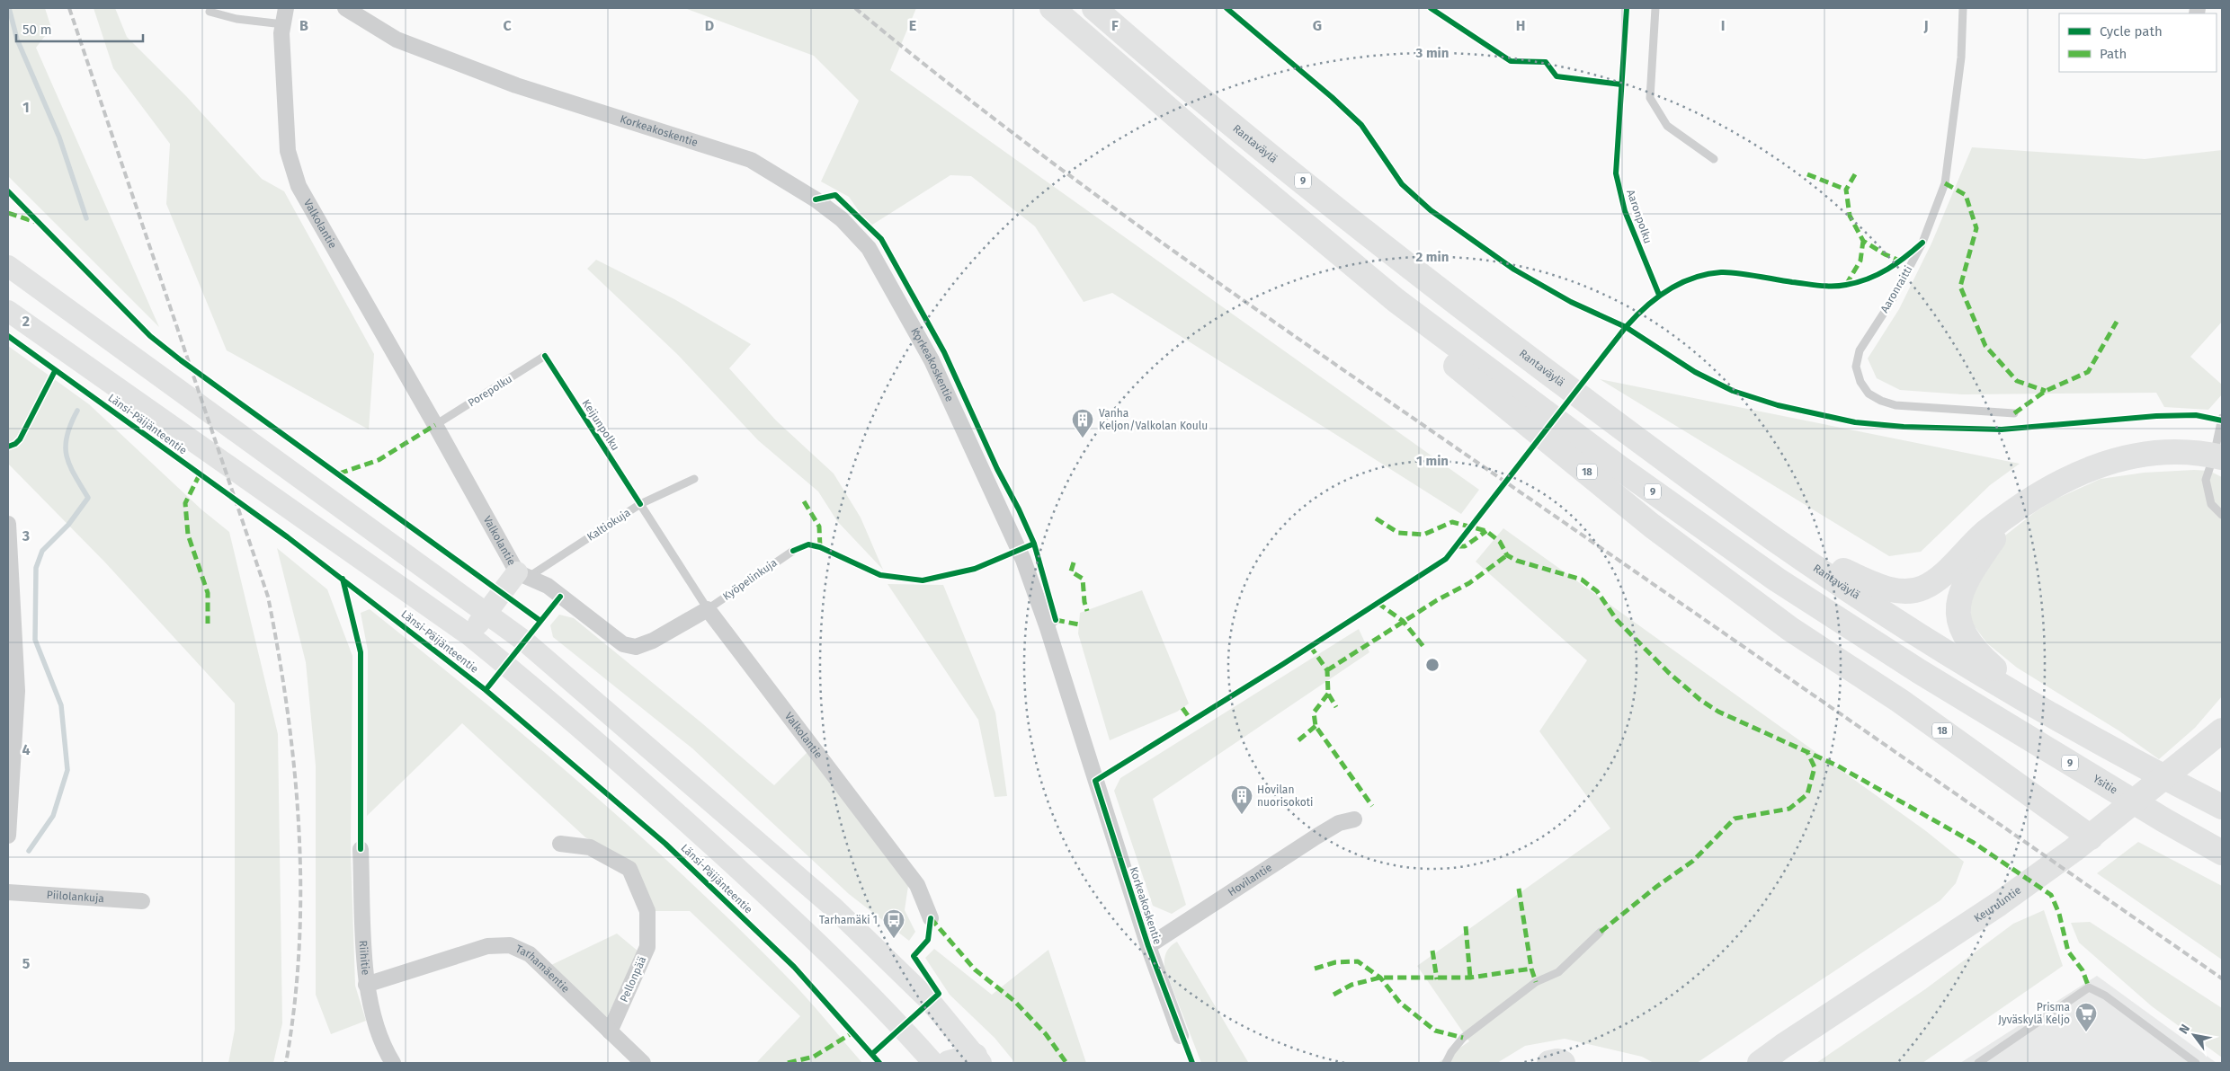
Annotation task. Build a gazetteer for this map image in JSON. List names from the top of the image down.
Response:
{
  "streets": {
    "highway": [
      "Rantaväylä",
      "9",
      "18",
      "Ysitie",
      "Keuruuntie"
    ],
    "main road": ["Länsi-Päijänteentie"],
    "street": [
      "Korkeakoskentie",
      "Valkolantie",
      "Hovilantie",
      "Piilolankuja",
      "Riihitie",
      "Tarhamäentie",
      "Pellonpää"
    ],
    "lane": [
      "Aaronraitti",
      "Porepolku",
      "Kaltiokuja",
      "Kyöpelinkuja"
    ],
    "cycle path": ["Aaronpolku", "Keijunpolku"]
  },
  "crossings": [
    ["Korkeakoskentie", "Hovilantie"],
    ["Rantaväylä", "9"],
    ["9", "18"],
    ["9", "Ysitie"],
    ["Valkolantie", "Porepolku"],
    ["Valkolantie", "Kaltiokuja"],
    ["Valkolantie", "Kyöpelinkuja"],
    ["18", "Ysitie"],
    ["18", "Keuruuntie"],
    ["Riihitie", "Tarhamäentie"],
    ["Tarhamäentie", "Pellonpää"]
  ],
  "places": {
    "building": ["Vanha Keljon/Valkolan Koulu", "Hovilan nuorisokoti"],
    "bus stop": ["Tarhamäki 1"],
    "supermarket": ["Prisma Jyväskylä Keljo"]
  },
  "legend": ["Cycle path", "Path"],
  "scale_bar": "50 m",
  "north": "top left",
  "grid": {
    "columns": [
      "B",
      "C",
      "D",
      "E",
      "F",
      "G",
      "H",
      "I",
      "J"
    ],
    "rows": [
      "1",
      "2",
      "3",
      "4",
      "5"
    ]
  },
  "rings": ["3 min", "2 min", "1 min"]
}
